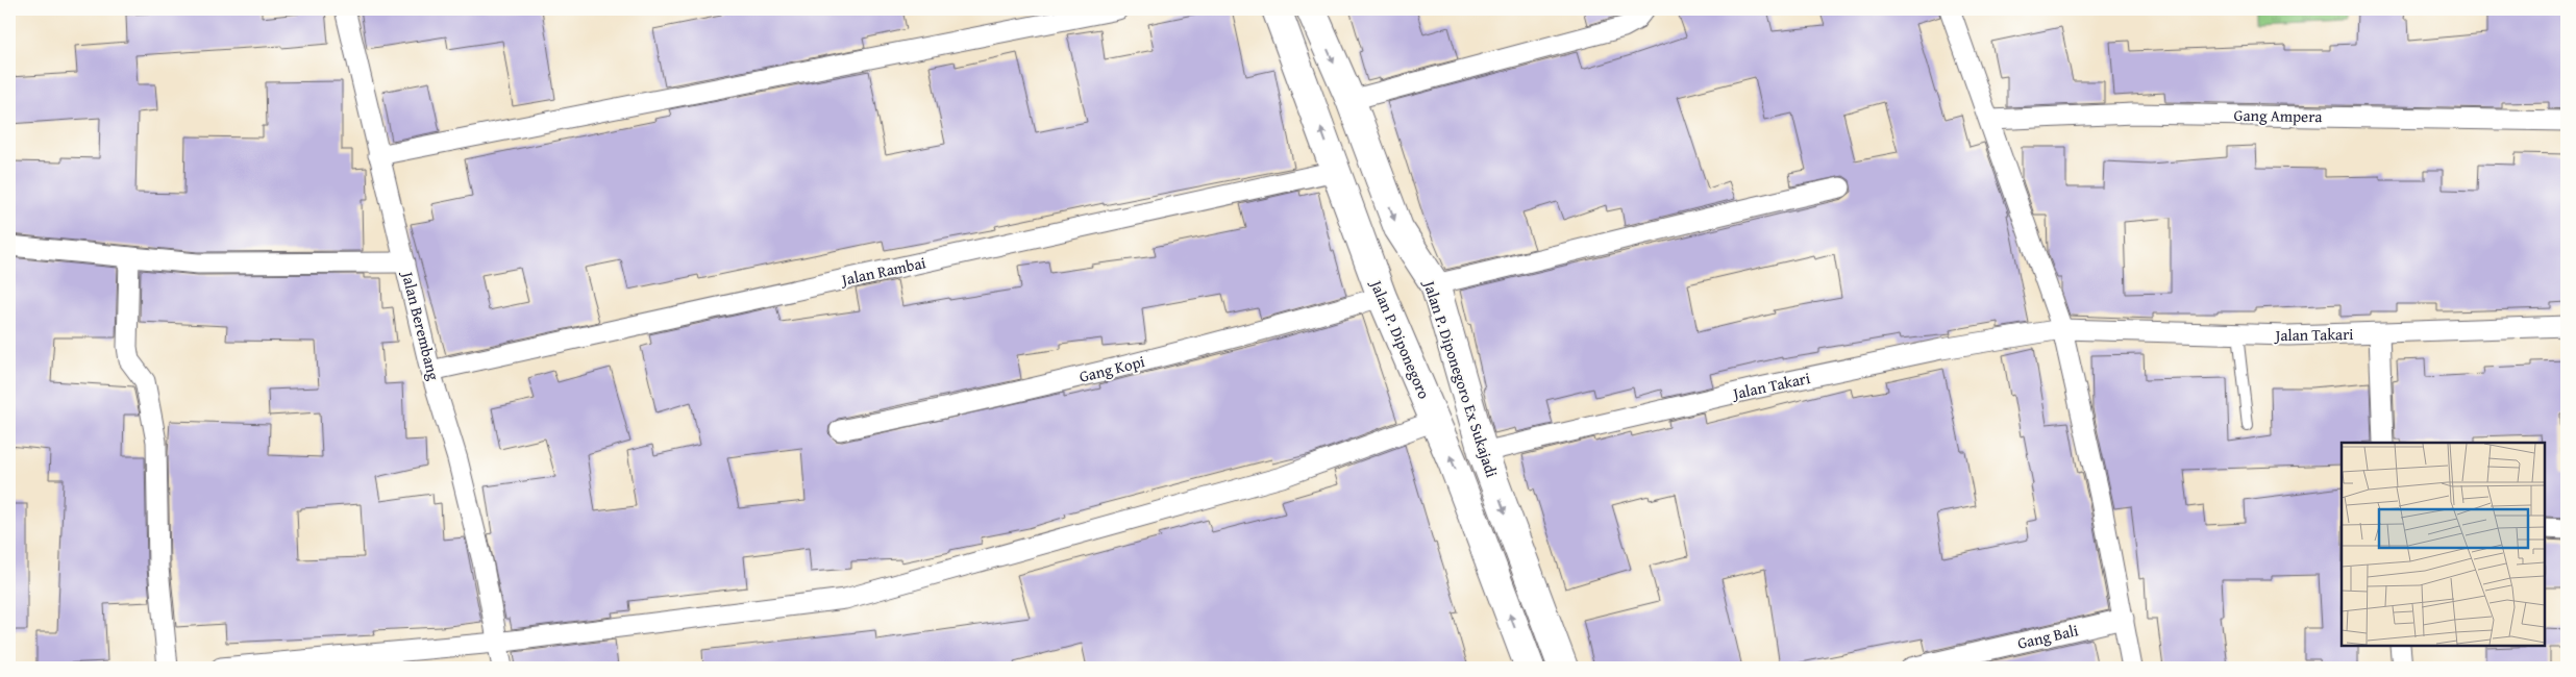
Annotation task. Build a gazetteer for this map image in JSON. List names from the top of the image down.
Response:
{
  "streets": {
    "main road": ["Jalan P. Diponegoro", "Jalan P. Diponegoro Ex Sukajadi"],
    "street": [
      "Gang Ampera",
      "Jalan Rambai",
      "Jalan Berembang",
      "Jalan Takari",
      "Gang Kopi",
      "Gang Bali"
    ]
  },
  "crossings": [
    ["Jalan Rambai", "Jalan Berembang"],
    ["Jalan Rambai", "Jalan P. Diponegoro"],
    ["Jalan Takari", "Jalan P. Diponegoro Ex Sukajadi"],
    ["Jalan P. Diponegoro", "Gang Kopi"]
  ],
  "one_way": ["Jalan P. Diponegoro", "Jalan P. Diponegoro Ex Sukajadi"]
}
